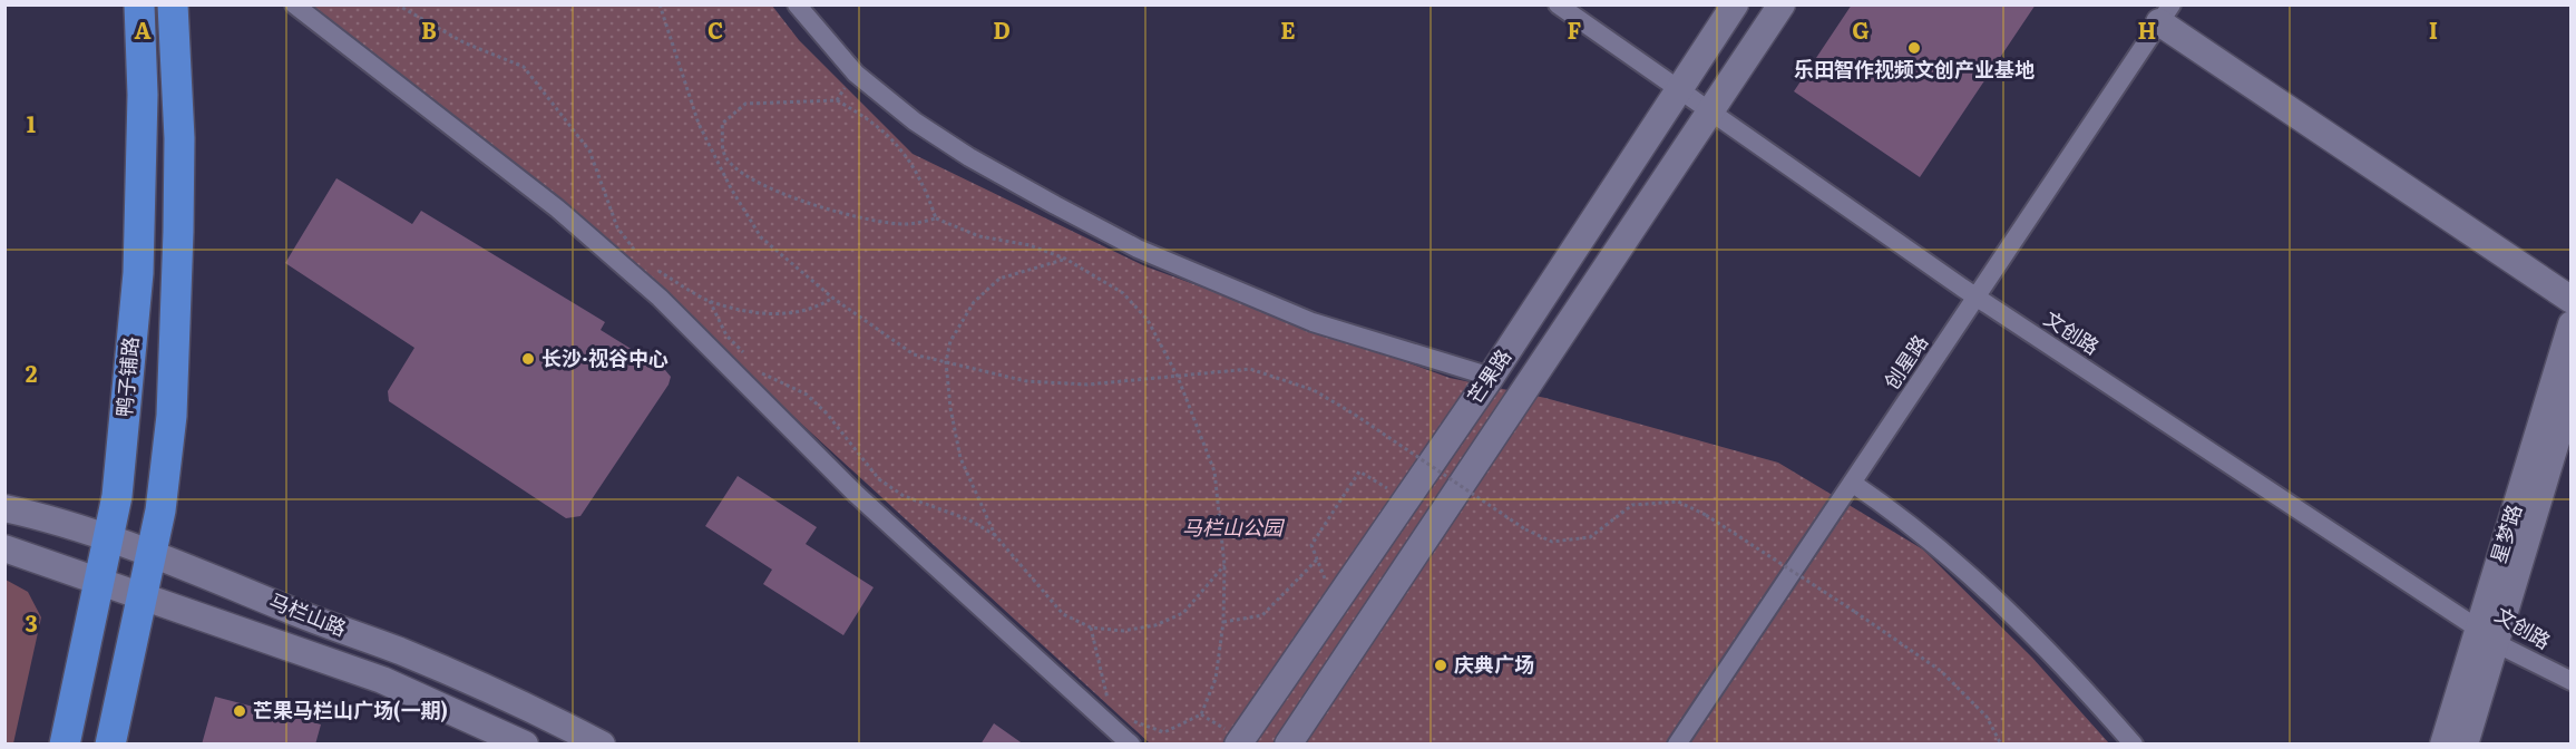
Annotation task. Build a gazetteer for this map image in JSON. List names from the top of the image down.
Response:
{
  "streets": {
    "main road": [
      "鸭子铺路",
      "芒果路",
      "星梦路",
      "马栏山路"
    ],
    "street": ["文创路", "创星路"]
  },
  "crossings": [
    ["文创路", "创星路"],
    ["文创路", "芒果路"],
    ["文创路", "星梦路"],
    ["鸭子铺路", "马栏山路"]
  ],
  "parks": ["马栏山公园"],
  "places": [
    "乐田智作视频文创产业基地",
    "长沙·视谷中心",
    "庆典广场",
    "芒果马栏山广场(一期)"
  ],
  "grid": {
    "columns": [
      "A",
      "B",
      "C",
      "D",
      "E",
      "F",
      "G",
      "H",
      "I"
    ],
    "rows": ["1", "2", "3"]
  }
}
